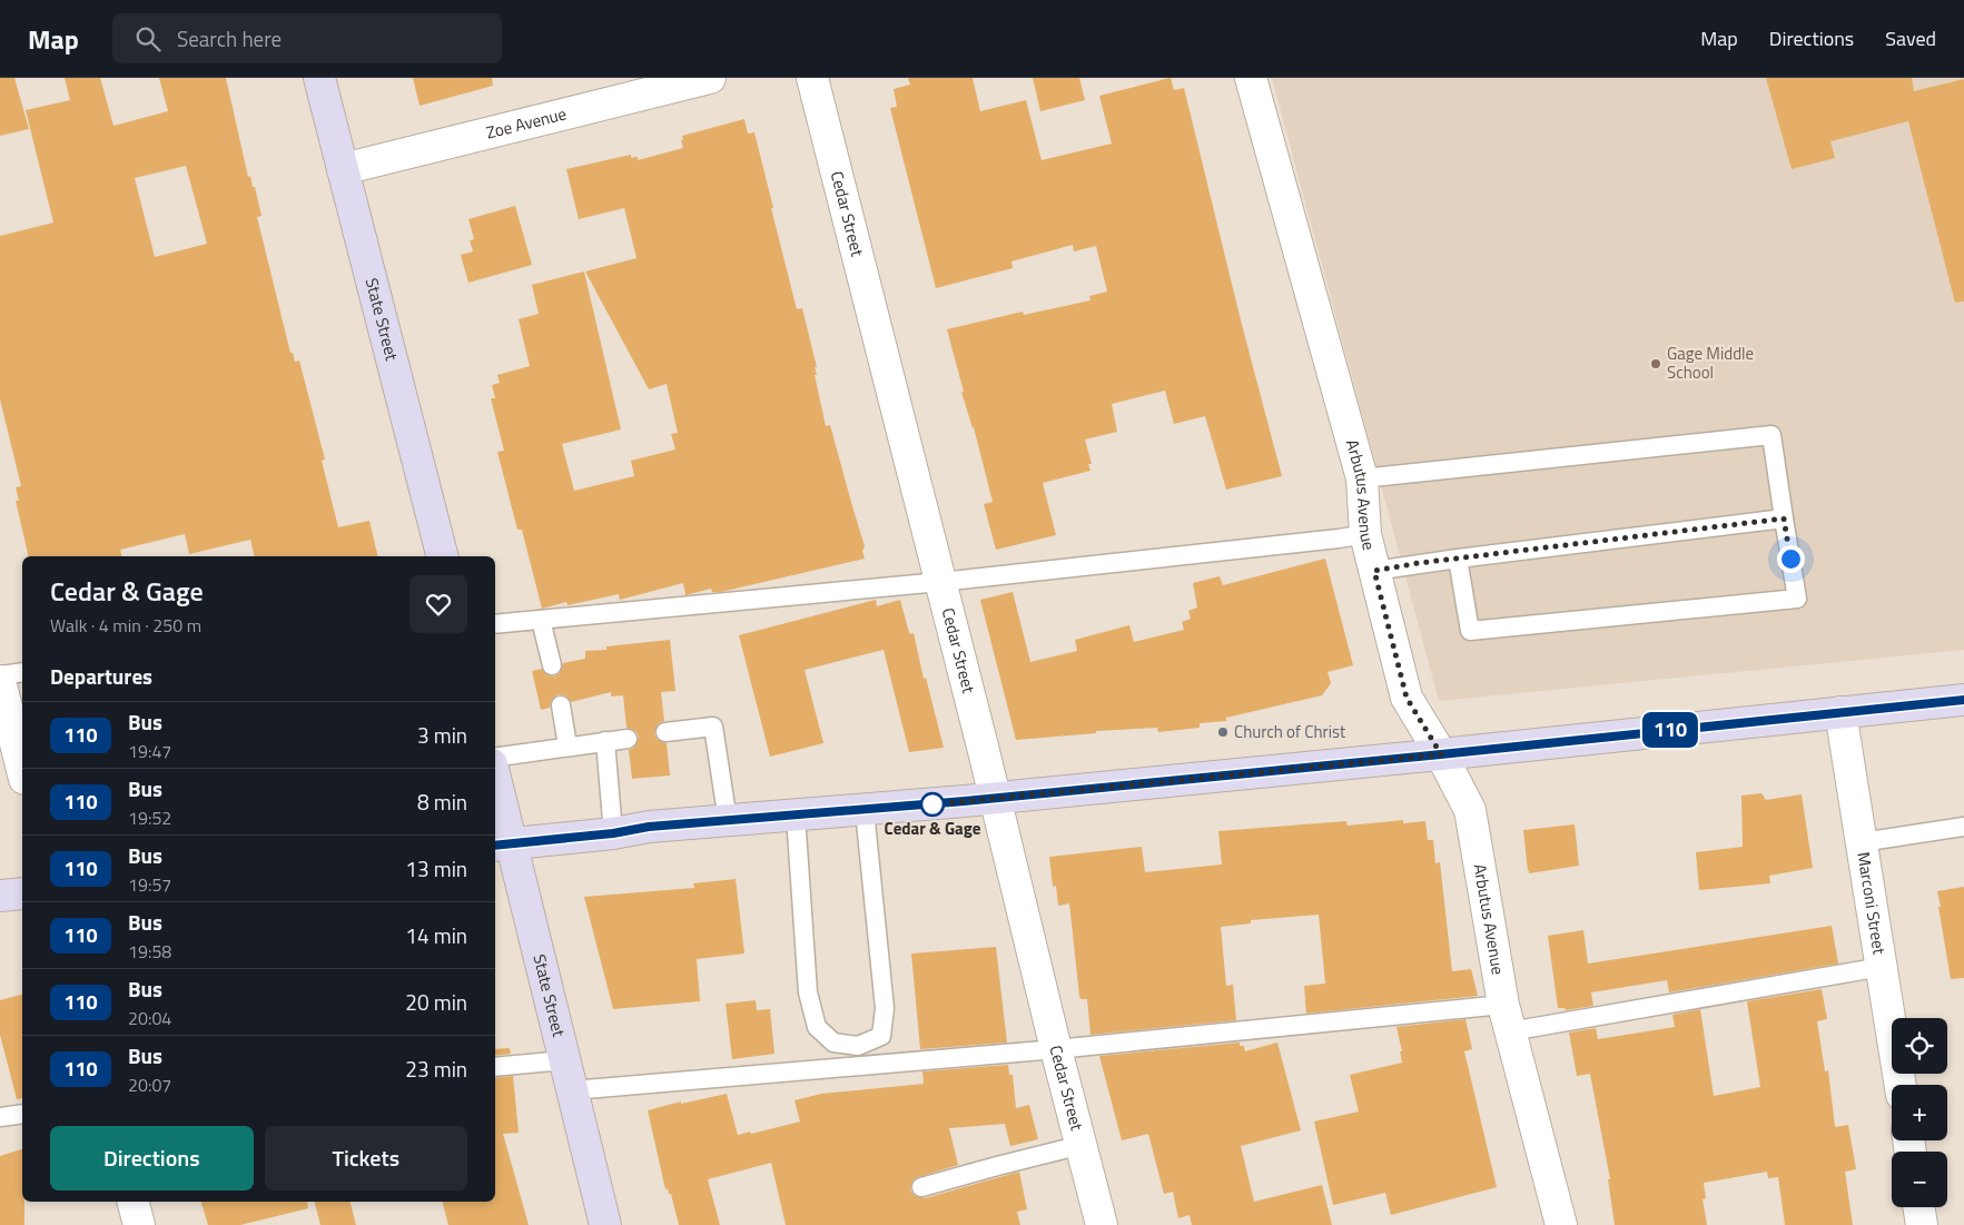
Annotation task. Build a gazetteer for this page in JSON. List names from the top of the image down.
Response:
{
  "streets": {
    "main road": ["State Street"],
    "street": [
      "Zoe Avenue",
      "Cedar Street",
      "Arbutus Avenue",
      "Marconi Street"
    ]
  },
  "crossings": [
    ["Zoe Avenue", "State Street"]
  ],
  "places": ["Gage Middle School", "Church of Christ", "Cedar & Gage"],
  "lines": ["bus line 110"],
  "page": {
    "header": "Map",
    "search": "Search here",
    "nav": ["Map", "Directions", "Saved"],
    "on_map": "110",
    "heading": [
      ["Cedar & Gage", "Walk · 4 min · 250 m"],
      "Departures"
    ],
    "list": [
      {
        "mark": "110",
        "name": "Bus",
        "note": "19:47",
        "value": "3 min"
      },
      {
        "mark": "110",
        "name": "Bus",
        "note": "19:52",
        "value": "8 min"
      },
      {
        "mark": "110",
        "name": "Bus",
        "note": "19:57",
        "value": "13 min"
      },
      {
        "mark": "110",
        "name": "Bus",
        "note": "19:58",
        "value": "14 min"
      },
      {
        "mark": "110",
        "name": "Bus",
        "note": "20:04",
        "value": "20 min"
      },
      {
        "mark": "110",
        "name": "Bus",
        "note": "20:07",
        "value": "23 min"
      }
    ],
    "map_buttons": ["+", "−"],
    "buttons": ["Directions", "Tickets"]
  }
}
